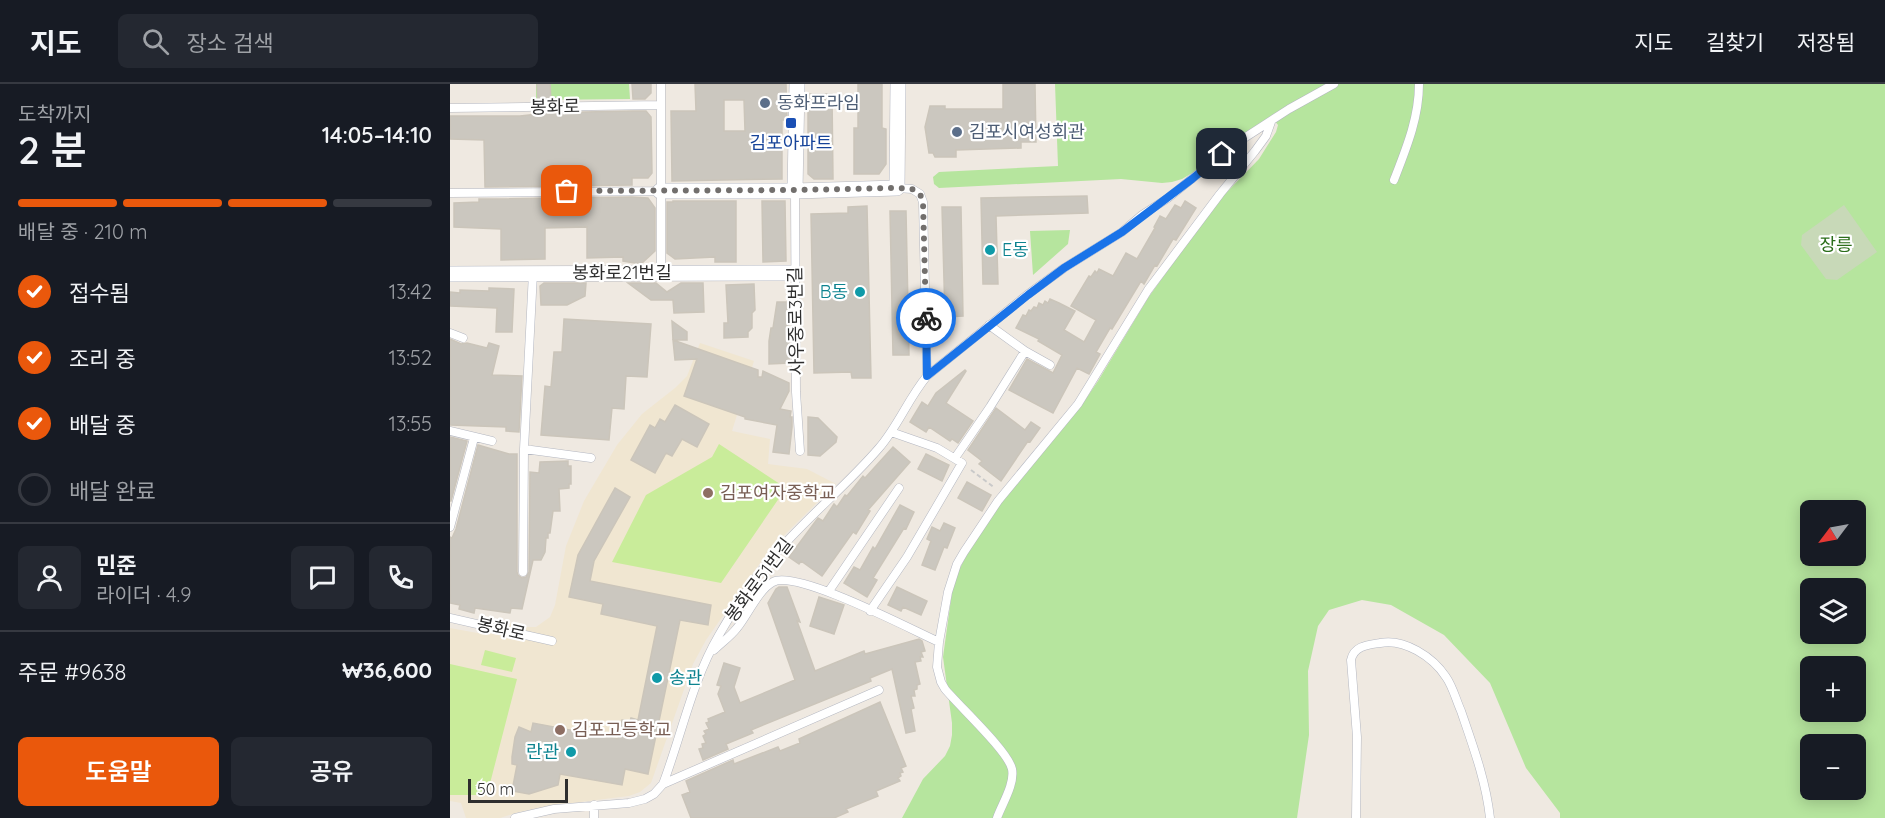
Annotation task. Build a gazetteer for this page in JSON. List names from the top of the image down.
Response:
{
  "streets": {
    "street": ["봉화로21번길", "사우중로3번길"],
    "lane": ["봉화로", "봉화로51번길"]
  },
  "crossings": [
    ["봉화로21번길", "사우중로3번길"]
  ],
  "parks": ["장릉"],
  "places": {
    "other": [
      "동화프라임",
      "김포시여성회관",
      "E동",
      "B동",
      "김포여자중학교",
      "송관",
      "김포고등학교",
      "란관"
    ],
    "transit": ["김포아파트"]
  },
  "scale_bar": "50 m",
  "north": "bottom left",
  "page": {
    "header": "지도",
    "search": "장소 검색",
    "nav": ["지도", "길찾기", "저장됨"],
    "heading": ["2 분", "도착까지", "14:05–14:10"],
    "panel": [
      "민준",
      "라이더 · 4.9",
      "주문 #9638",
      "₩36,600"
    ],
    "bar": "배달 중 · 210 m",
    "list": [
      ["접수됨", "13:42"],
      ["조리 중", "13:52"],
      ["배달 중", "13:55"],
      "배달 완료"
    ],
    "map_buttons": ["+", "−"],
    "buttons": ["도움말", "공유"],
    "scale": "50 m"
  }
}
